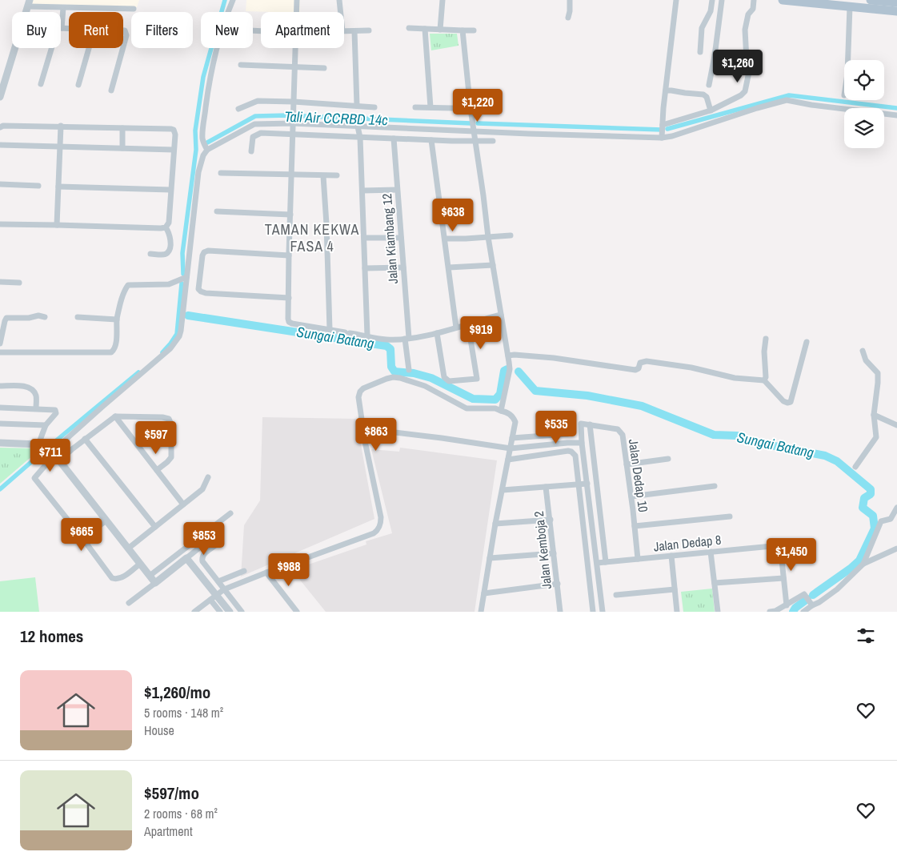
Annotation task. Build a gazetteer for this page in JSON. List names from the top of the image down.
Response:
{
  "streets": {
    "street": [
      "Jalan Kiambang 12",
      "Jalan Dedap 10",
      "Jalan Dedap 8",
      "Jalan Kemboja 2"
    ]
  },
  "crossings": [
    ["Jalan Dedap 10", "Jalan Dedap 8"]
  ],
  "districts": ["TAMAN KEKWA FASA 4"],
  "water": ["Tali Air CCRBD 14c", "Sungai Batang"],
  "page": {
    "chip": [
      "Buy",
      "Rent",
      "Filters",
      "New",
      "Apartment"
    ],
    "price": [
      "$1,260",
      "$1,220",
      "$638",
      "$919",
      "$535",
      "$863",
      "$597",
      "$711",
      "$665",
      "$853",
      "$1,450",
      "$988"
    ],
    "heading": "12 homes",
    "list": [
      {
        "name": "$1,260/mo",
        "note": "5 rooms · 148 m² · House"
      },
      {
        "name": "$597/mo",
        "note": "2 rooms · 68 m² · Apartment"
      }
    ]
  }
}
